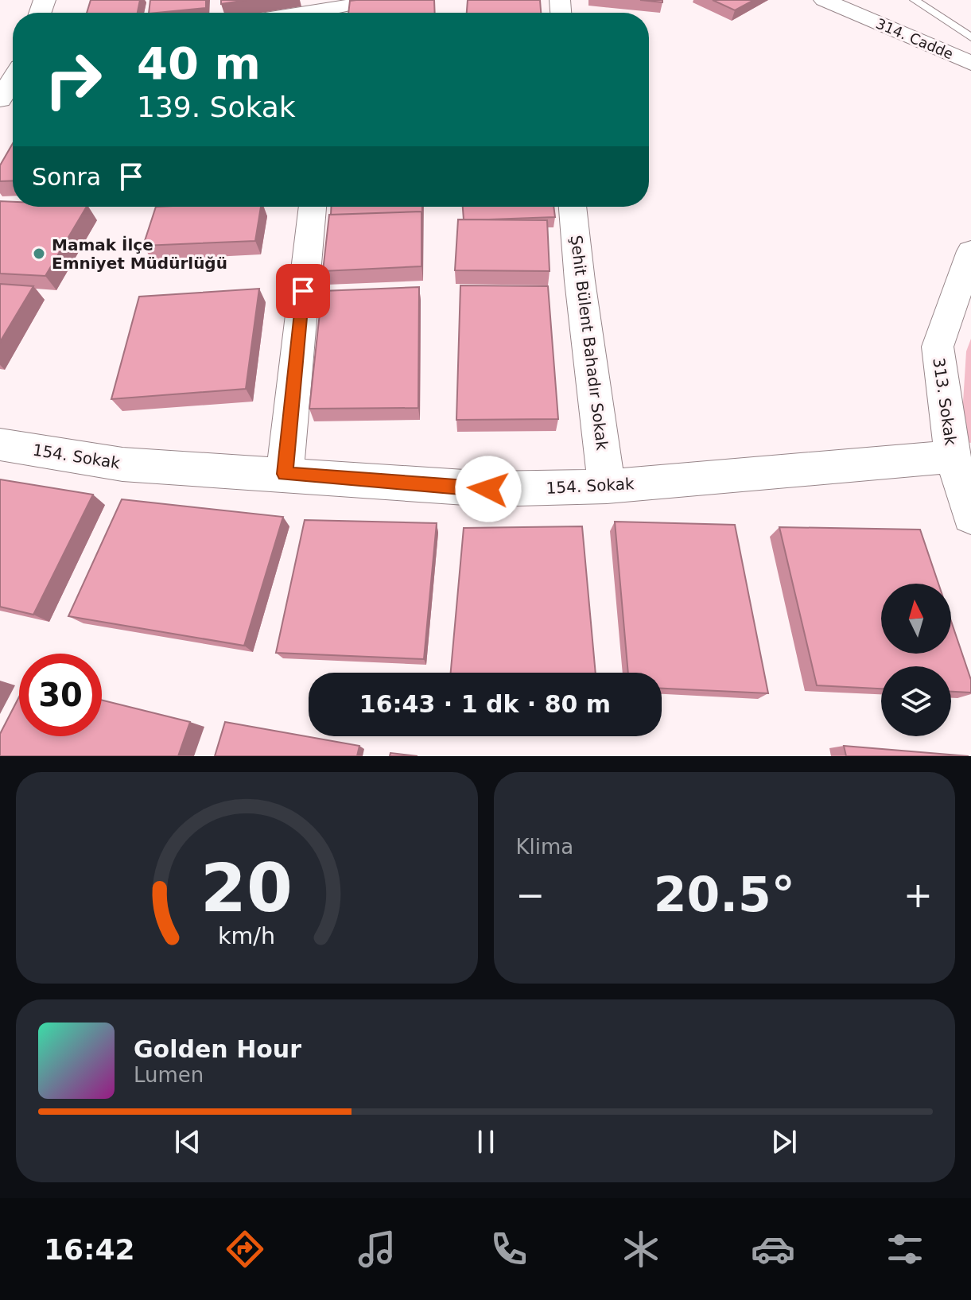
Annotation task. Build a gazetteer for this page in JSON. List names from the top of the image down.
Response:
{
  "streets": {
    "street": [
      "314. Cadde",
      "Şehit Bülent Bahadır Sokak",
      "313. Sokak",
      "154. Sokak"
    ]
  },
  "crossings": [
    ["Şehit Bülent Bahadır Sokak", "154. Sokak"],
    ["313. Sokak", "154. Sokak"]
  ],
  "places": ["Mamak İlçe Emniyet Müdürlüğü"],
  "north": "top",
  "page": {
    "turn": ["40 m", "139. Sokak"],
    "then": "Sonra",
    "limit": "30",
    "trip": "16:43 · 1 dk · 80 m",
    "tile": "Klima",
    "heat": ["−", "20.5°", "+"],
    "song": ["Golden Hour", "Lumen"],
    "tabs": "16:42",
    "gauge": ["20", "km/h"]
  }
}
